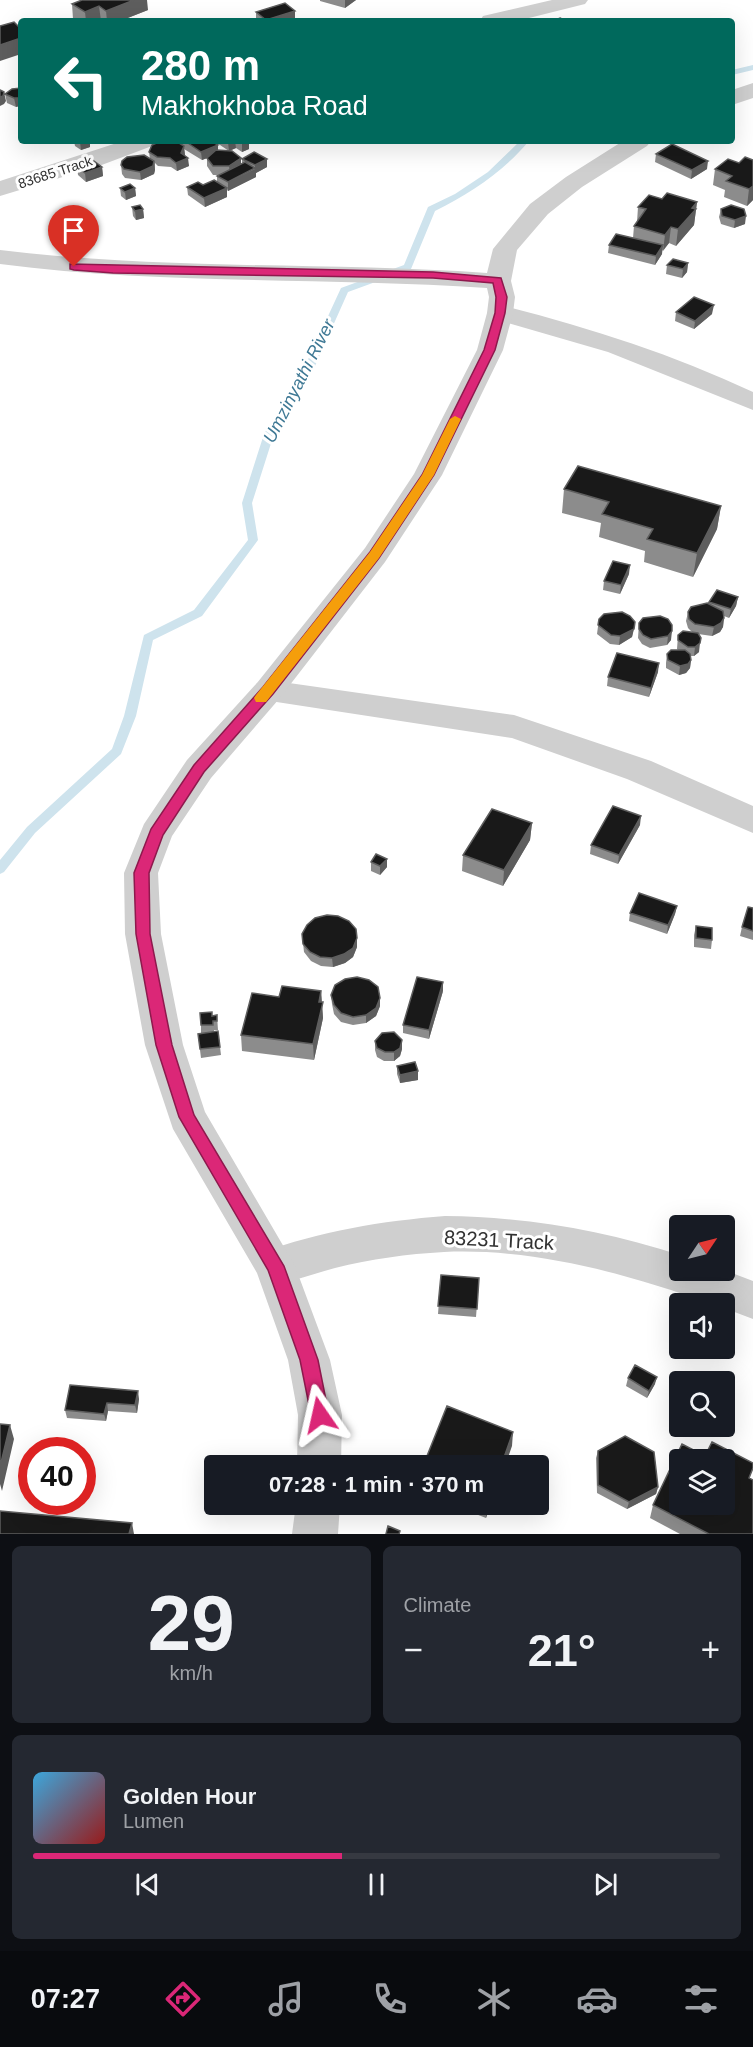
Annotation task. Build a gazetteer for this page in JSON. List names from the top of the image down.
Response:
{
  "streets": {
    "street": ["83685 Track", "83231 Track"]
  },
  "water": ["Umzinyathi River"],
  "north": "top right",
  "page": {
    "turn": ["280 m", "Makhokhoba Road"],
    "limit": "40",
    "trip": "07:28 · 1 min · 370 m",
    "tile": [
      ["29", "km/h"],
      "Climate"
    ],
    "heat": ["−", "21°", "+"],
    "song": ["Golden Hour", "Lumen"],
    "tabs": "07:27"
  }
}
